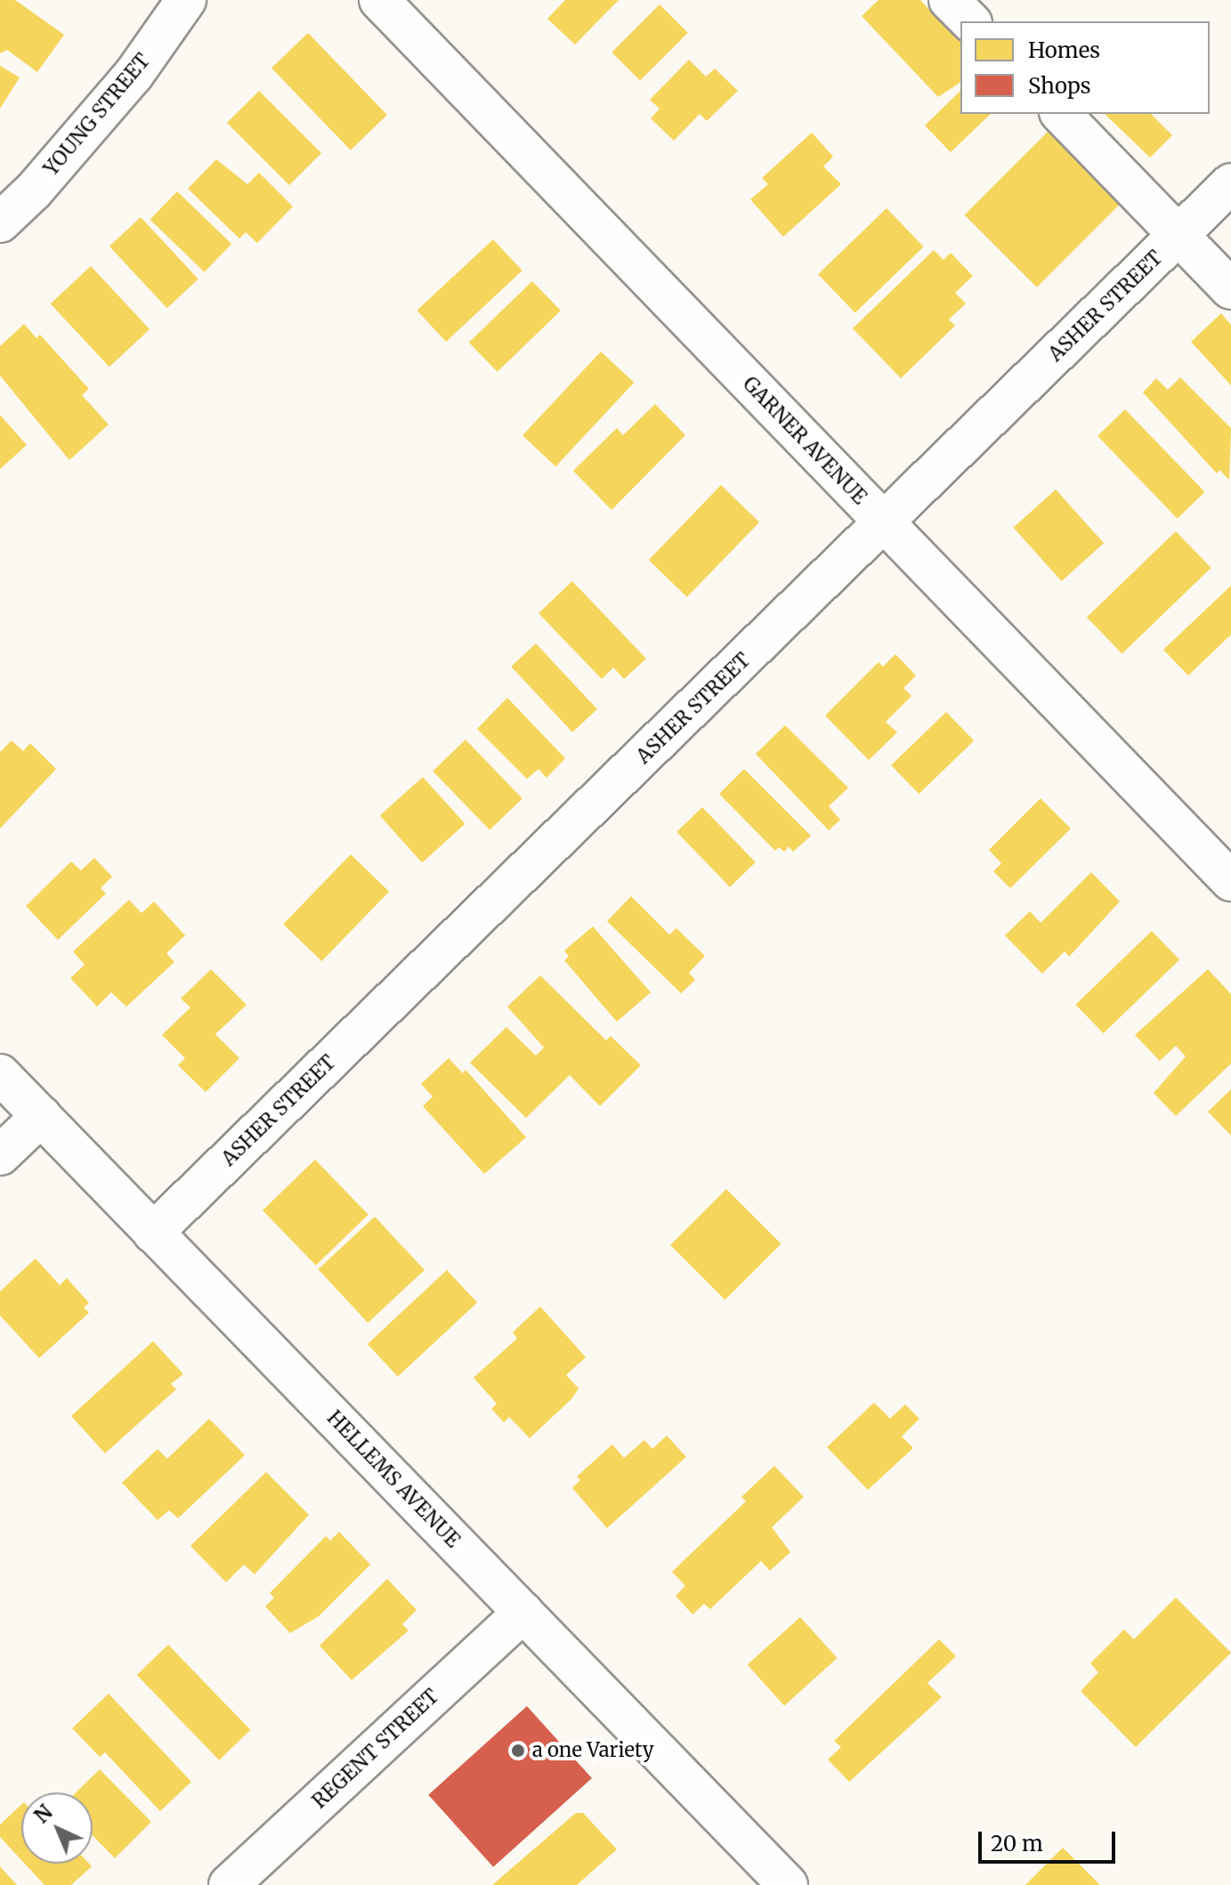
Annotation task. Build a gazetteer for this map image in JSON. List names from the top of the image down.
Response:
{
  "streets": {
    "street": [
      "YOUNG STREET",
      "ASHER STREET",
      "GARNER AVENUE",
      "HELLEMS AVENUE",
      "REGENT STREET"
    ]
  },
  "crossings": [
    ["ASHER STREET", "GARNER AVENUE"],
    ["ASHER STREET", "HELLEMS AVENUE"],
    ["HELLEMS AVENUE", "REGENT STREET"]
  ],
  "places": ["a one Variety"],
  "legend": ["Homes", "Shops"],
  "scale_bar": "20 m",
  "north": "top left"
}
